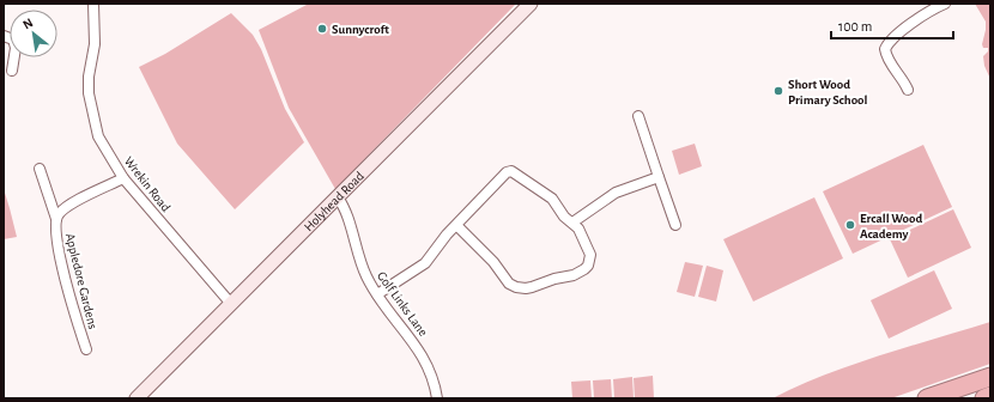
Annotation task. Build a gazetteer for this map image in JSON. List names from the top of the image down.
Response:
{
  "streets": {
    "main road": ["Holyhead Road"],
    "street": ["Wrekin Road", "Appledore Gardens", "Golf Links Lane"]
  },
  "crossings": [
    ["Wrekin Road", "Holyhead Road"],
    ["Wrekin Road", "Appledore Gardens"],
    ["Holyhead Road", "Golf Links Lane"]
  ],
  "places": ["Sunnycroft", "Short Wood Primary School", "Ercall Wood Academy"],
  "scale_bar": "100 m",
  "north": "top left"
}
